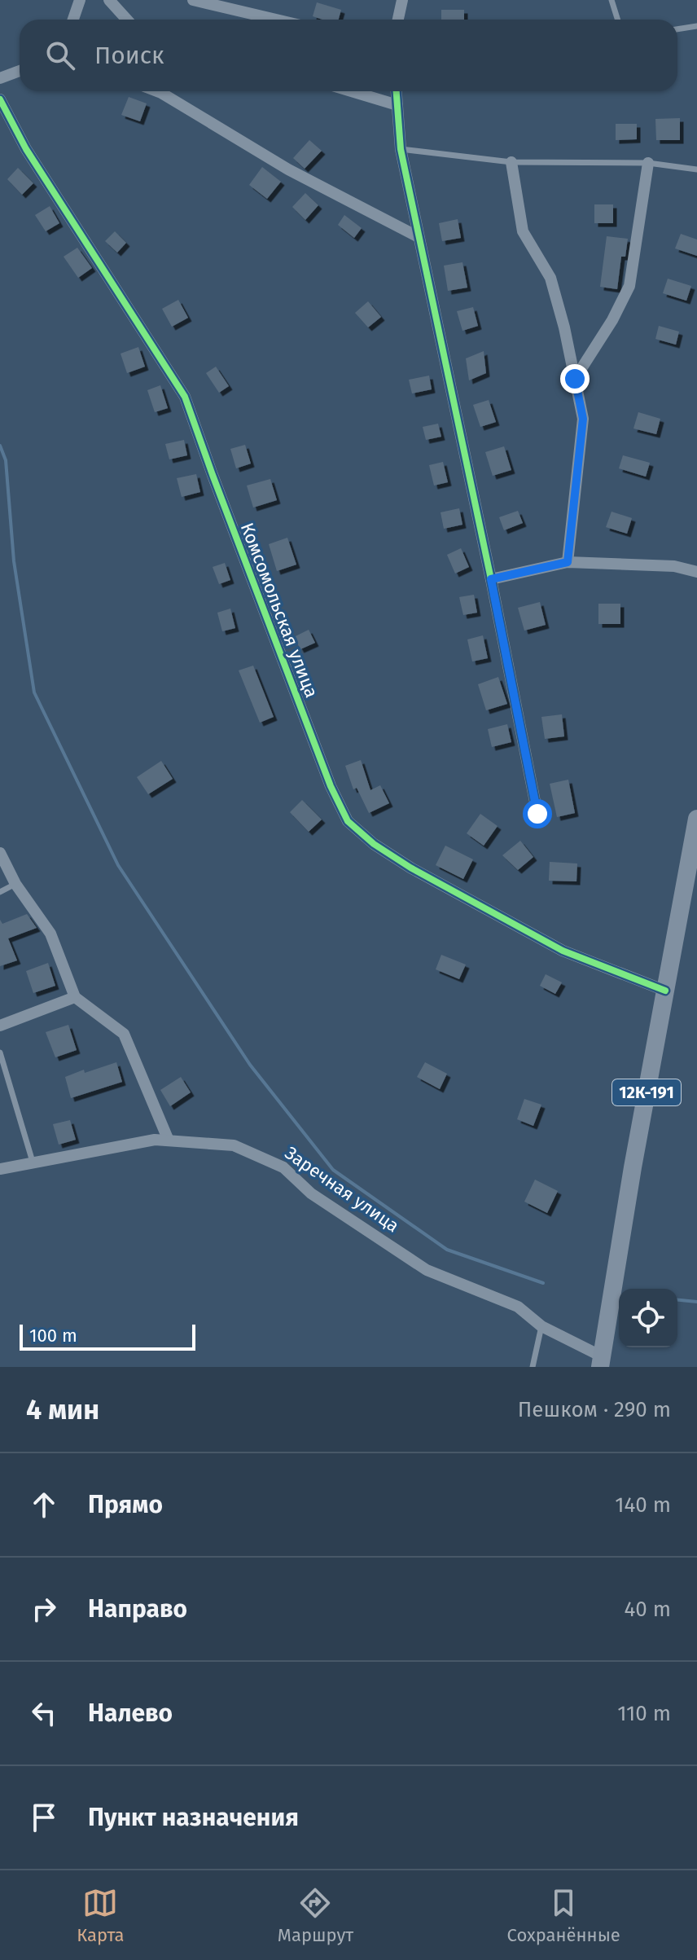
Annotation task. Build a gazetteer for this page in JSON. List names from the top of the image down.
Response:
{
  "streets": {
    "main road": ["12К-191"],
    "street": ["Комсомольская улица", "Заречная улица"]
  },
  "crossings": [
    ["Комсомольская улица", "12К-191"],
    ["12К-191", "Заречная улица"]
  ],
  "scale_bar": "100 m",
  "page": {
    "search": "Поиск",
    "scale": "100 m",
    "heading": ["4 мин", "Пешком · 290 m"],
    "list": [
      ["Прямо", "140 m"],
      ["Направо", "40 m"],
      ["Налево", "110 m"],
      "Пункт назначения"
    ],
    "nav": ["Карта", "Маршрут", "Сохранённые"]
  }
}
